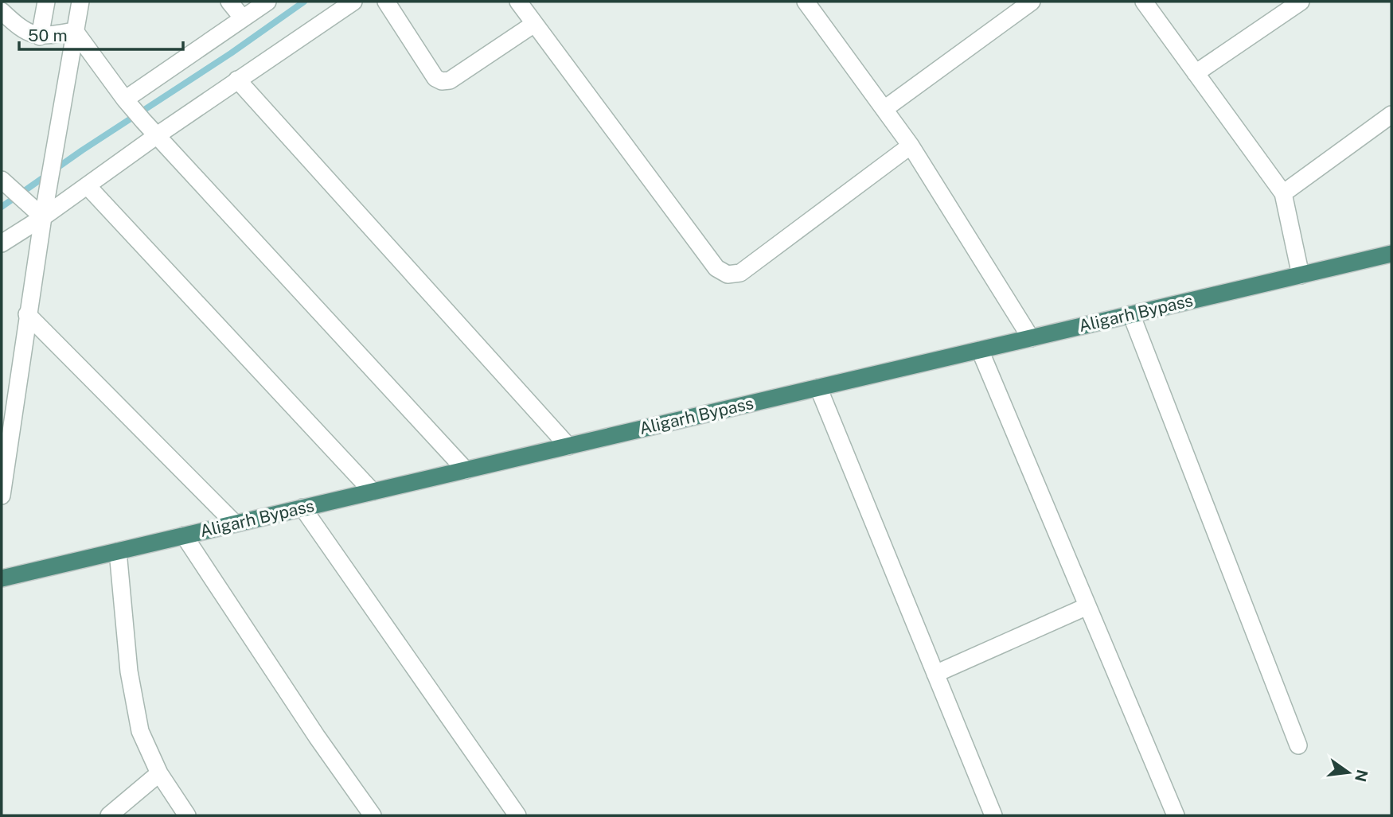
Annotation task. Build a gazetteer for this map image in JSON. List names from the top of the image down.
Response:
{
  "streets": {
    "highway": ["Aligarh Bypass"]
  },
  "scale_bar": "50 m",
  "north": "right"
}
